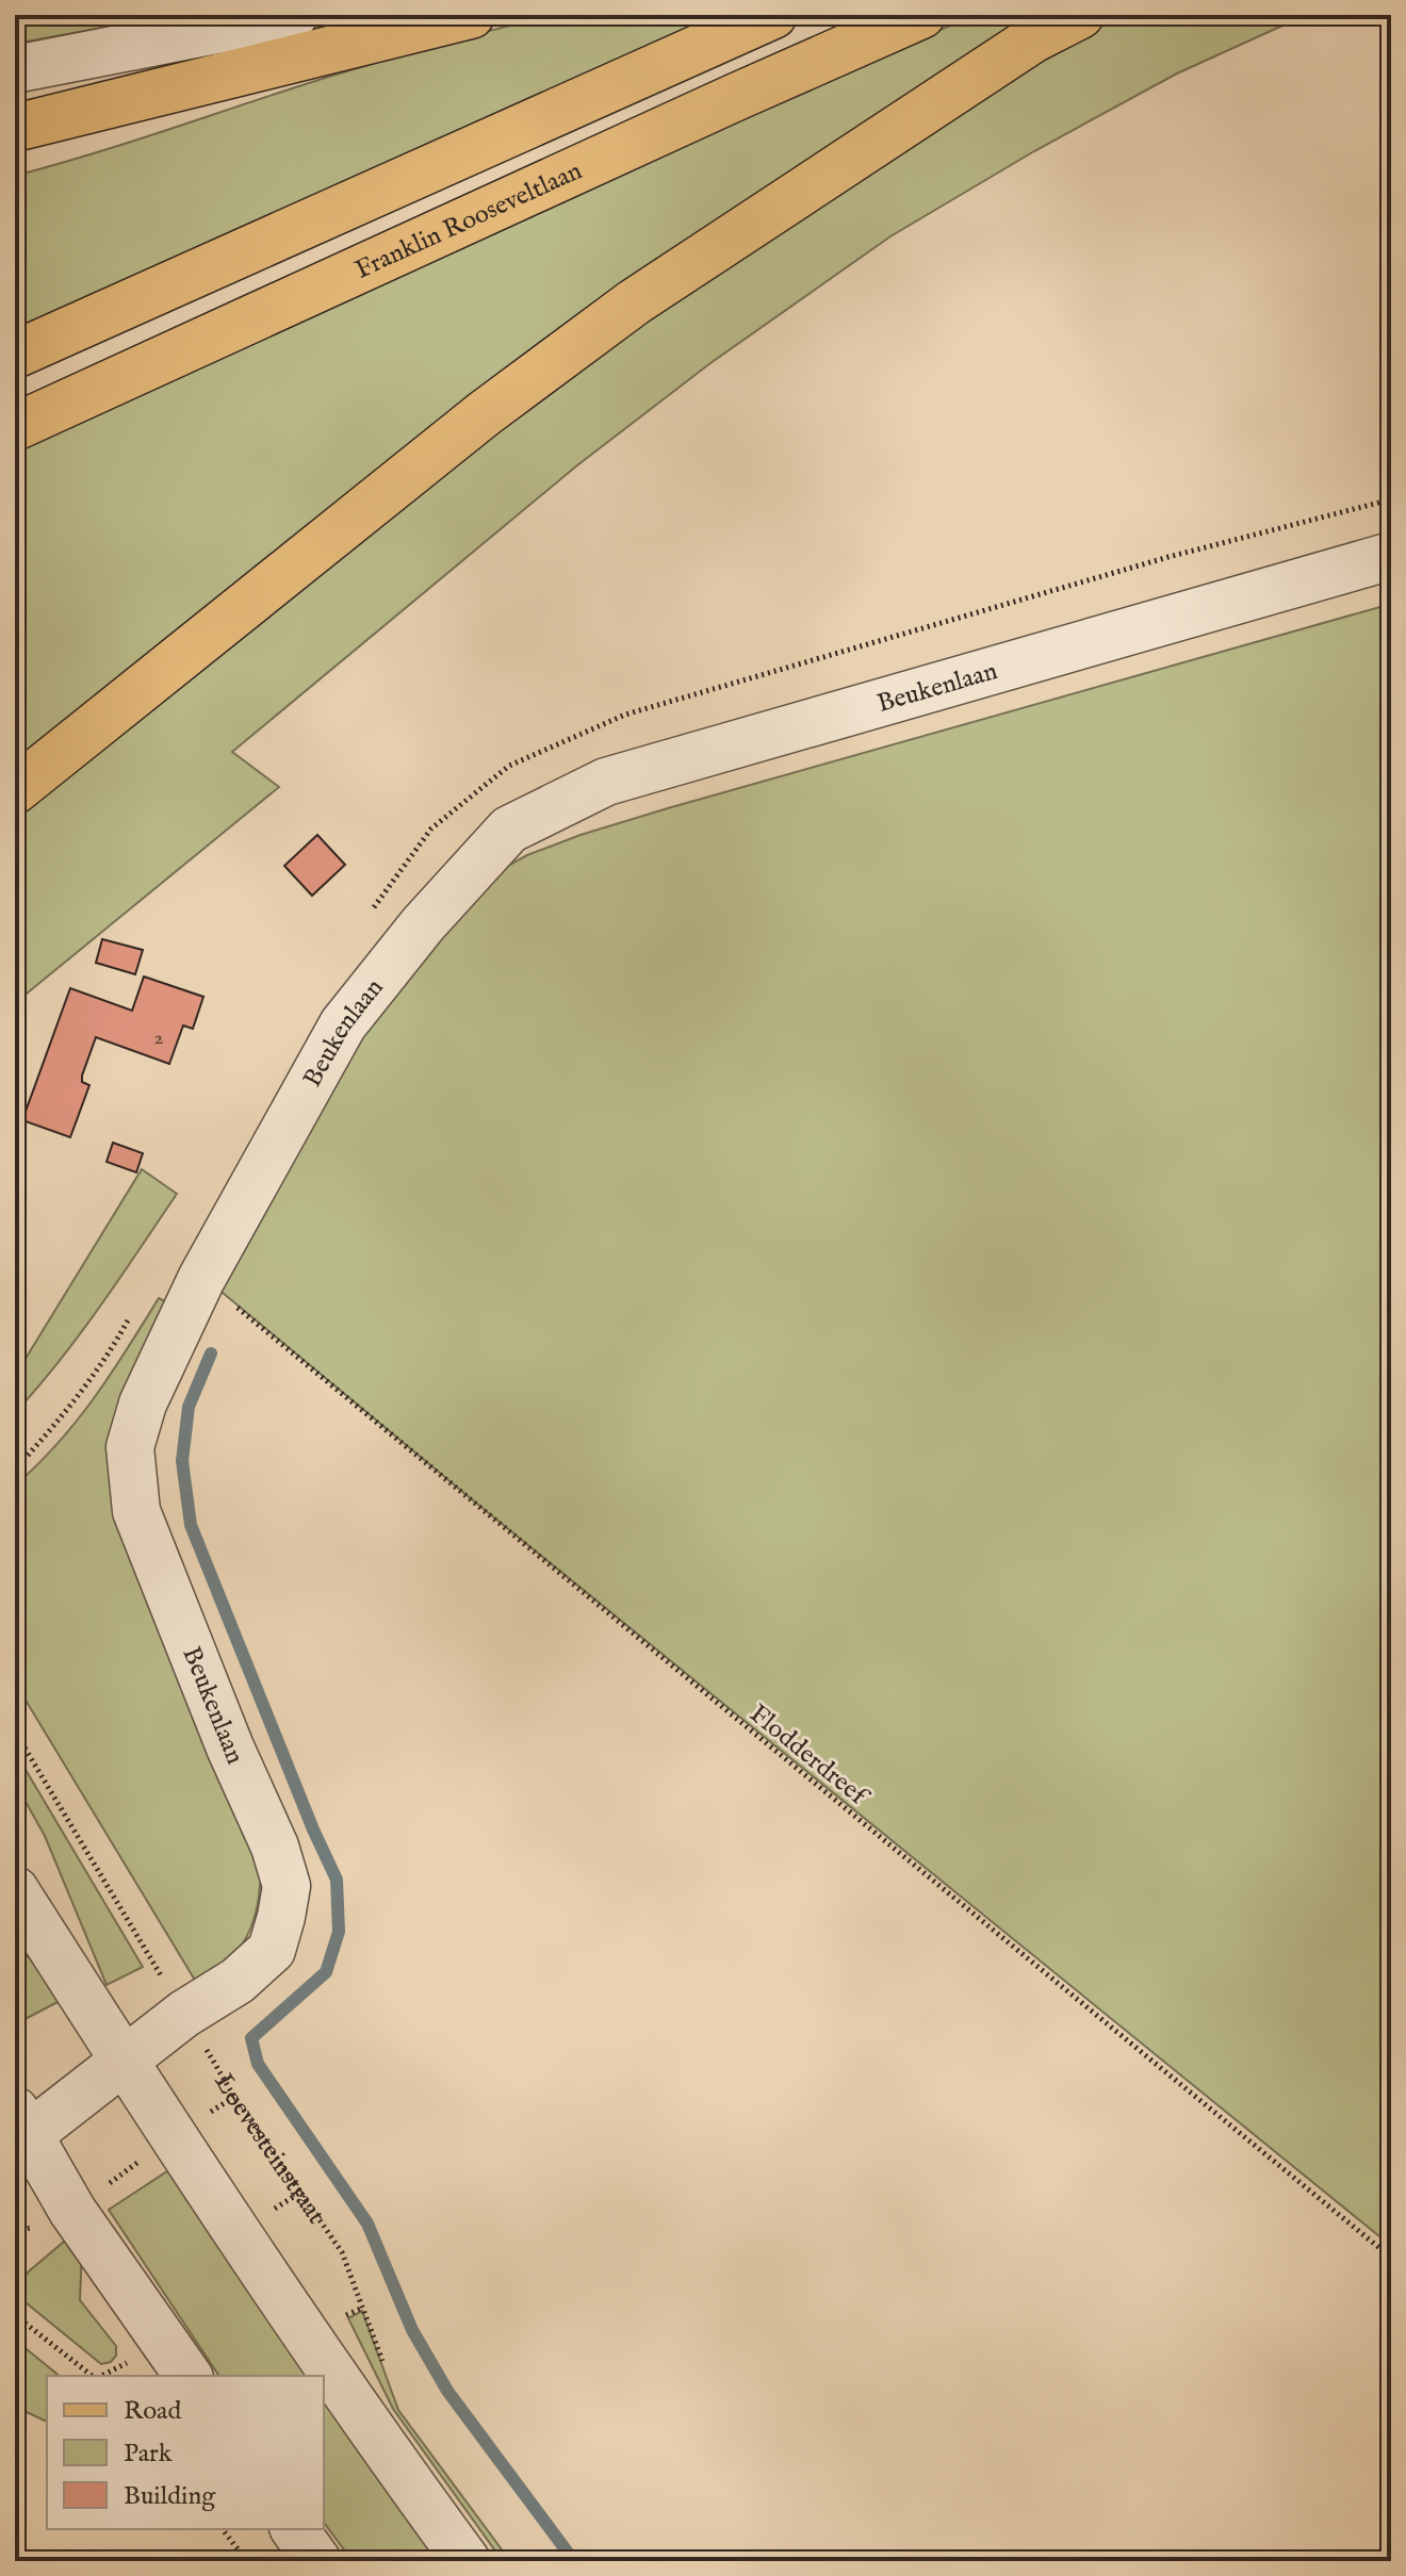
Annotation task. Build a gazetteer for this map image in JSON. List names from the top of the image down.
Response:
{
  "streets": {
    "main road": ["Franklin Rooseveltlaan"],
    "street": ["Beukenlaan"],
    "path": ["Flodderdreef", "Loevesteinstraat"]
  },
  "crossings": [
    ["Beukenlaan", "Flodderdreef"],
    ["Beukenlaan", "Loevesteinstraat"]
  ],
  "house_numbers": ["2"],
  "legend": ["Road", "Park", "Building"]
}
